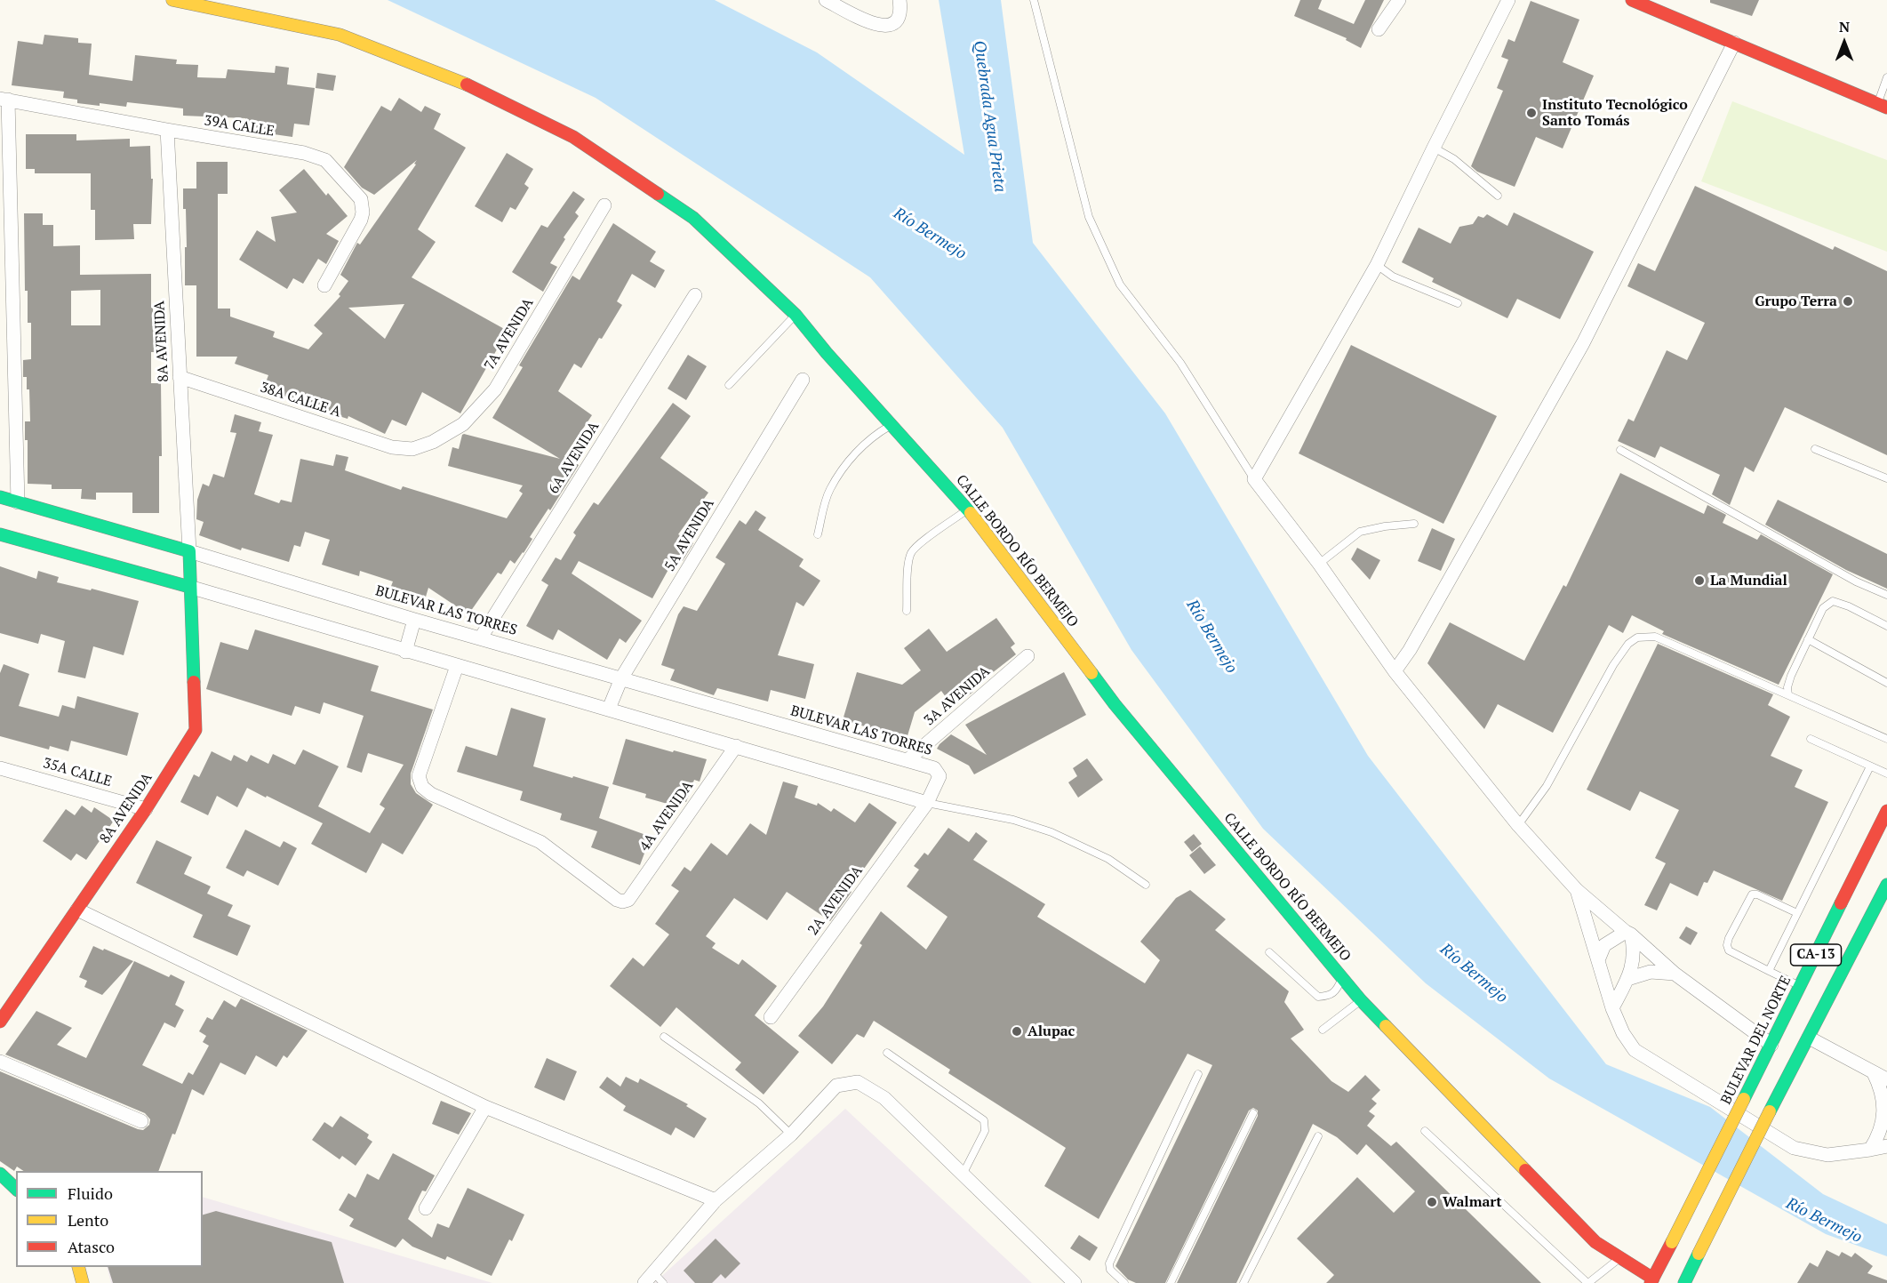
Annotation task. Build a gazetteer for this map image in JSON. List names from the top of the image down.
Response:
{
  "streets": {
    "main road": [
      "8A AVENIDA",
      "CALLE BORDO RÍO BERMEJO",
      "BULEVAR LAS TORRES",
      "CA-13",
      "BULEVAR DEL NORTE"
    ],
    "street": [
      "39A CALLE",
      "7A AVENIDA",
      "38A CALLE A",
      "6A AVENIDA",
      "5A AVENIDA",
      "3A AVENIDA",
      "35A CALLE",
      "4A AVENIDA",
      "2A AVENIDA"
    ]
  },
  "crossings": [
    ["39A CALLE", "8A AVENIDA"],
    ["7A AVENIDA", "38A CALLE A"],
    ["8A AVENIDA", "38A CALLE A"],
    ["8A AVENIDA", "BULEVAR LAS TORRES"],
    ["8A AVENIDA", "35A CALLE"],
    ["6A AVENIDA", "BULEVAR LAS TORRES"],
    ["5A AVENIDA", "BULEVAR LAS TORRES"],
    ["CALLE BORDO RÍO BERMEJO", "BULEVAR DEL NORTE"],
    ["BULEVAR LAS TORRES", "3A AVENIDA"],
    ["BULEVAR LAS TORRES", "2A AVENIDA"]
  ],
  "water": ["Quebrada Agua Prieta", "Río Bermejo"],
  "places": [
    "Instituto Tecnológico Santo Tomás",
    "Grupo Terra",
    "La Mundial",
    "Alupac",
    "Walmart"
  ],
  "legend": ["Fluido", "Lento", "Atasco"],
  "north": "top"
}
